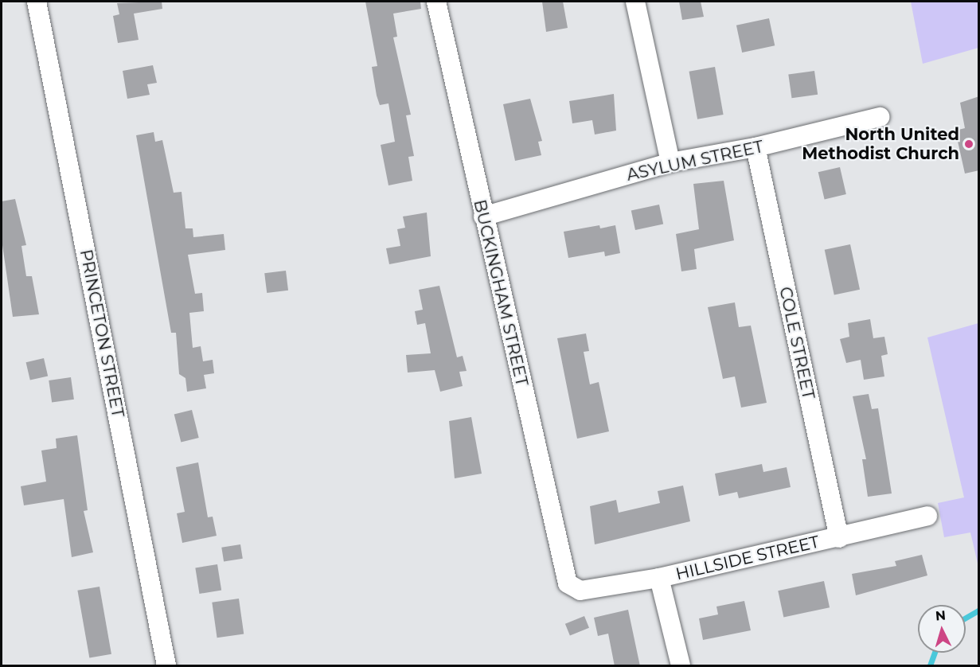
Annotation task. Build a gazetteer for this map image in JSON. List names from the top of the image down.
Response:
{
  "streets": {
    "street": [
      "ASYLUM STREET",
      "BUCKINGHAM STREET",
      "PRINCETON STREET",
      "COLE STREET",
      "HILLSIDE STREET"
    ]
  },
  "crossings": [
    ["ASYLUM STREET", "BUCKINGHAM STREET"],
    ["ASYLUM STREET", "COLE STREET"],
    ["BUCKINGHAM STREET", "HILLSIDE STREET"],
    ["COLE STREET", "HILLSIDE STREET"]
  ],
  "places": ["North United Methodist Church"],
  "north": "top"
}
